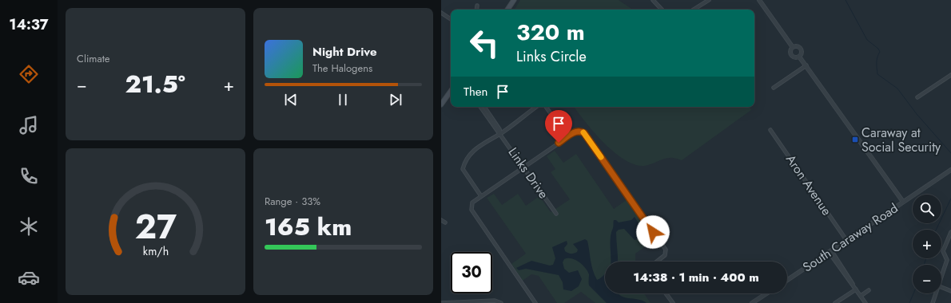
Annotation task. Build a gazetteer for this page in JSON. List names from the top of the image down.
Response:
{
  "streets": {
    "street": ["Links Drive", "Aron Avenue", "South Caraway Road"]
  },
  "crossings": [
    ["Aron Avenue", "South Caraway Road"]
  ],
  "places": {
    "transit": ["Caraway at Social Security"]
  },
  "page": {
    "tabs": "14:37",
    "tile": [
      "Climate",
      ["Range · 33%", "165 km"]
    ],
    "turn": ["320 m", "Links Circle"],
    "song": ["Night Drive", "The Halogens"],
    "heat": ["−", "21.5°", "+"],
    "then": "Then",
    "map_buttons": ["+", "−"],
    "limit": "30",
    "trip": "14:38 · 1 min · 400 m",
    "gauge": ["27", "km/h"]
  }
}
